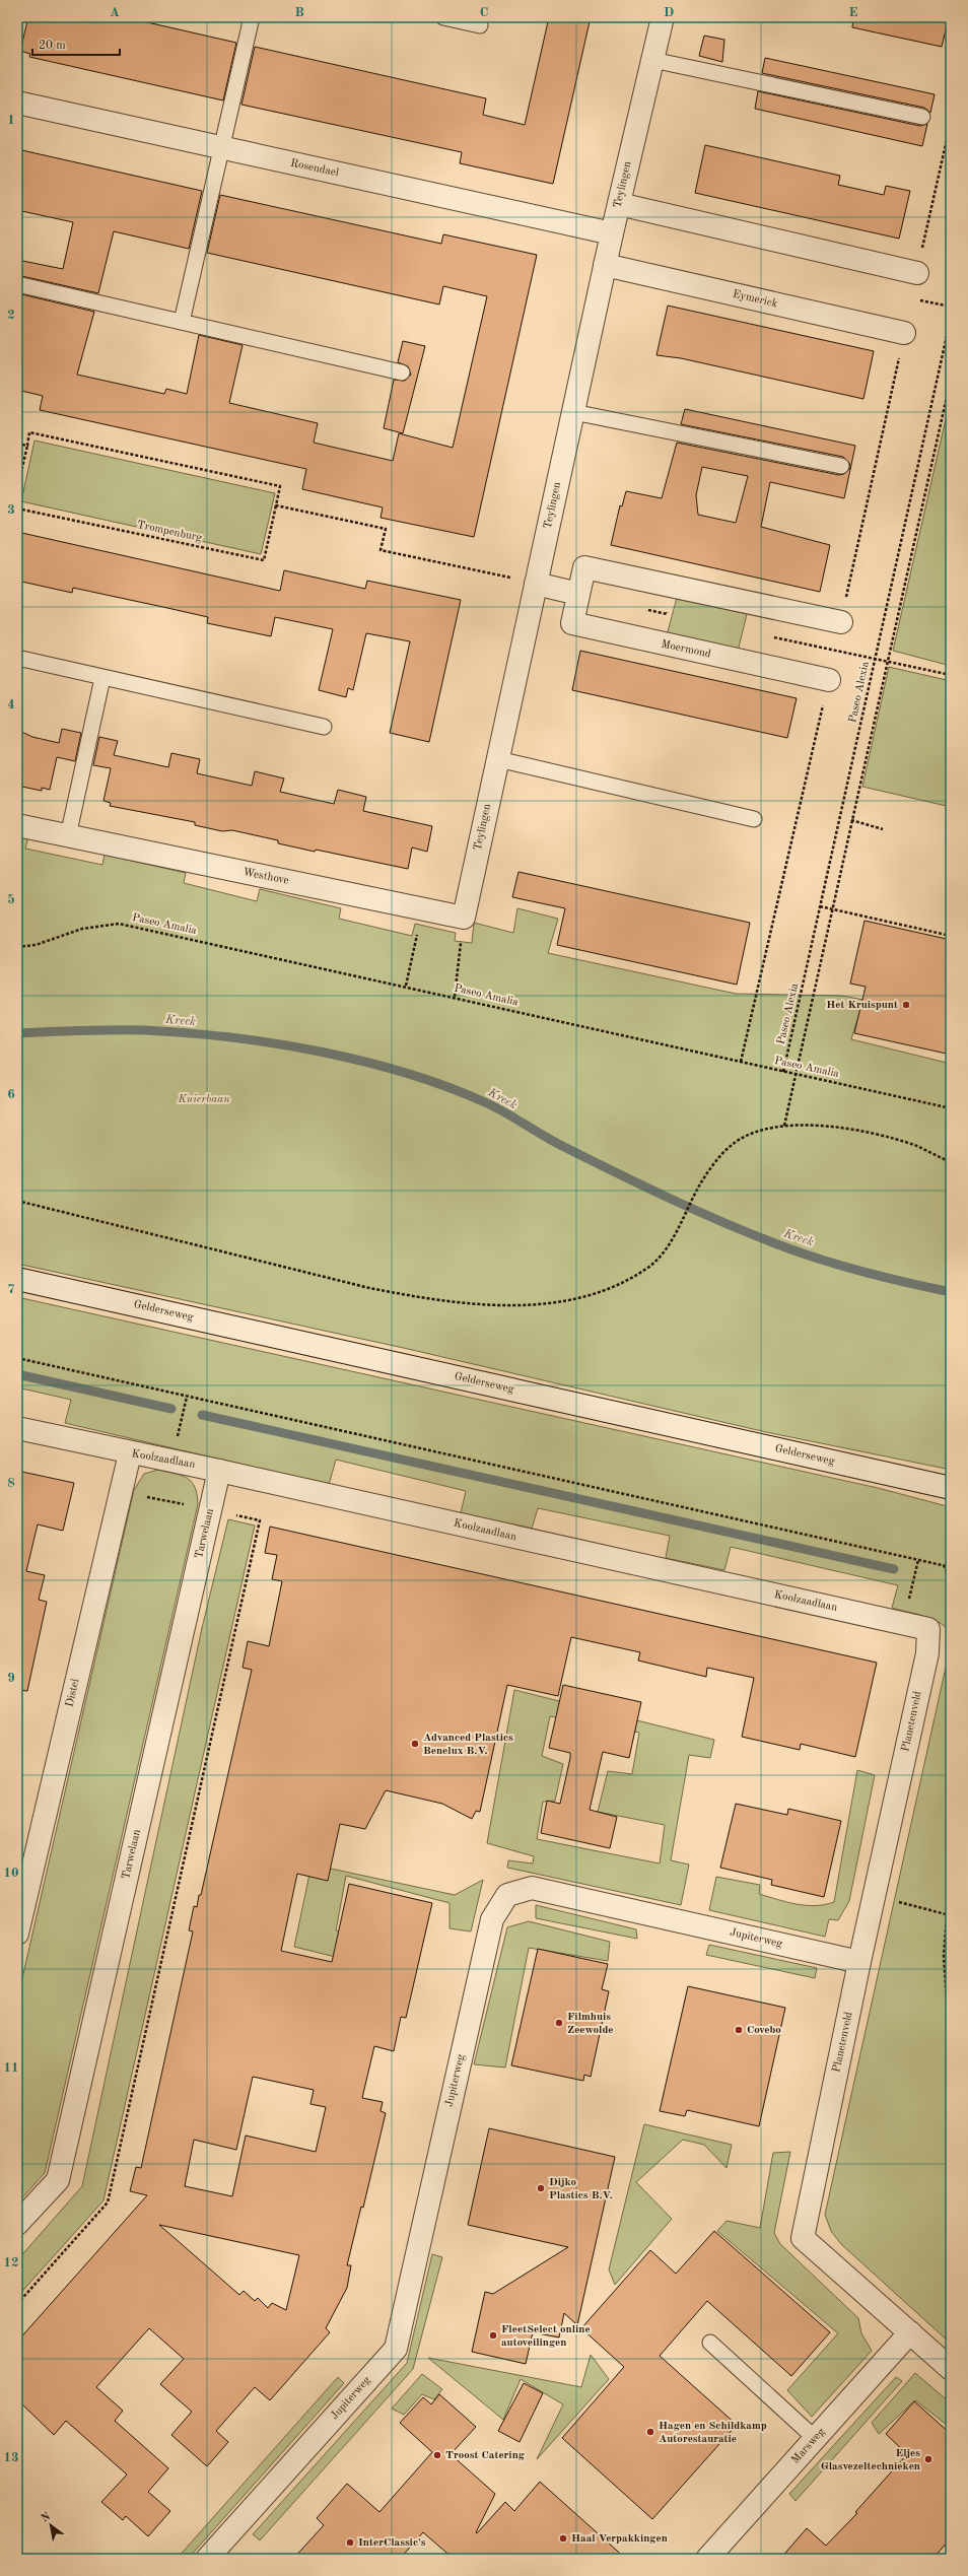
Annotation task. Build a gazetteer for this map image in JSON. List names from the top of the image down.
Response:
{
  "streets": {
    "street": [
      "Rosendael",
      "Teylingen",
      "Eymerick",
      "Moermond",
      "Westhove",
      "Gelderseweg",
      "Koolzaadlaan",
      "Tarwelaan",
      "Distel",
      "Planetenveld",
      "Jupiterweg",
      "Marsweg"
    ],
    "path": ["Trompenburg", "Paseo Alexia", "Paseo Amalia"]
  },
  "crossings": [
    ["Rosendael", "Teylingen"],
    ["Teylingen", "Eymerick"],
    ["Teylingen", "Westhove"],
    ["Paseo Alexia", "Paseo Amalia"],
    ["Koolzaadlaan", "Tarwelaan"],
    ["Koolzaadlaan", "Distel"],
    ["Koolzaadlaan", "Planetenveld"],
    ["Planetenveld", "Jupiterweg"],
    ["Planetenveld", "Marsweg"]
  ],
  "water": ["Kreek"],
  "parks": ["Kuierbaan"],
  "places": [
    "Het Kruispunt",
    "Advanced Plastics Benelux B.V.",
    "Filmhuis Zeewolde",
    "Covebo",
    "Dijko Plastics B.V.",
    "FleetSelect online autoveilingen",
    "Hagen en Schildkamp Autorestauratie",
    "Troost Catering",
    "Eljes Glasvezeltechnieken",
    "Haal Verpakkingen",
    "InterClassic's"
  ],
  "scale_bar": "20 m",
  "north": "top left",
  "grid": {
    "columns": [
      "A",
      "B",
      "C",
      "D",
      "E"
    ],
    "rows": [
      "1",
      "2",
      "3",
      "4",
      "5",
      "6",
      "7",
      "8",
      "9",
      "10",
      "11",
      "12",
      "13"
    ]
  }
}
